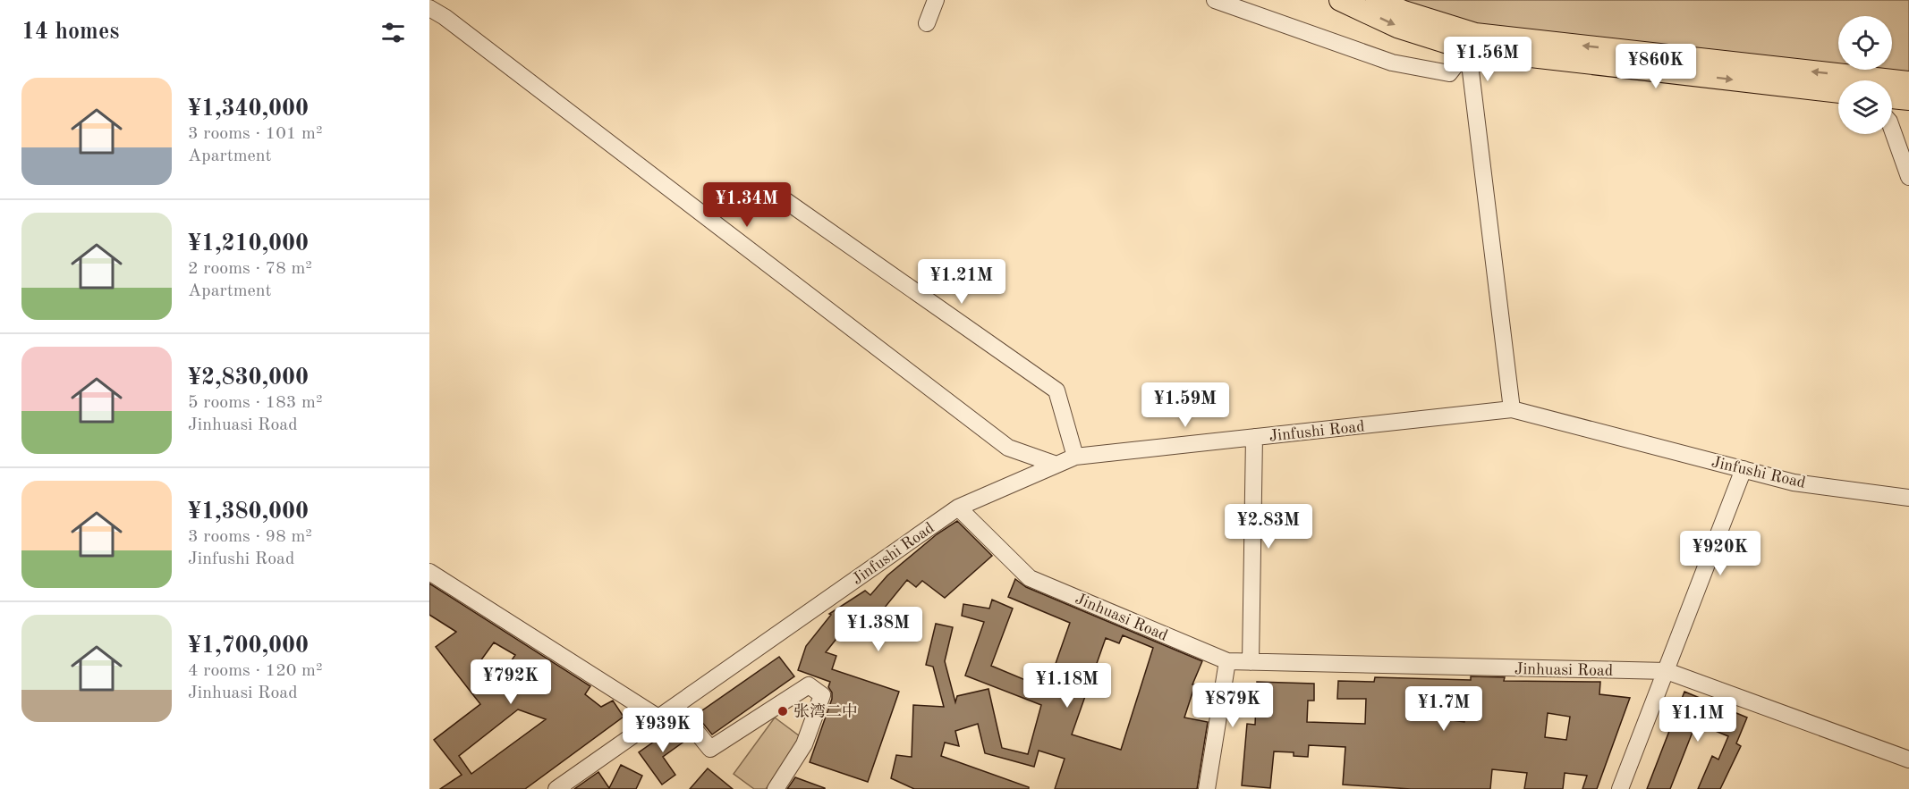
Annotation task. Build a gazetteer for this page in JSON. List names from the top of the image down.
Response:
{
  "streets": {
    "street": ["Jinfushi Road", "Jinhuasi Road"]
  },
  "crossings": [
    ["Jinfushi Road", "Jinhuasi Road"]
  ],
  "places": ["张湾二中"],
  "page": {
    "heading": "14 homes",
    "price": [
      "¥1.56M",
      "¥860K",
      "¥1.34M",
      "¥1.21M",
      "¥1.59M",
      "¥2.83M",
      "¥920K",
      "¥1.38M",
      "¥792K",
      "¥1.18M",
      "¥879K",
      "¥1.7M",
      "¥1.1M",
      "¥939K"
    ],
    "list": [
      {
        "name": "¥1,340,000",
        "note": "3 rooms · 101 m² · Apartment"
      },
      {
        "name": "¥1,210,000",
        "note": "2 rooms · 78 m² · Apartment"
      },
      {
        "name": "¥2,830,000",
        "note": "5 rooms · 183 m² · Jinhuasi Road"
      },
      {
        "name": "¥1,380,000",
        "note": "3 rooms · 98 m² · Jinfushi Road"
      },
      {
        "name": "¥1,700,000",
        "note": "4 rooms · 120 m² · Jinhuasi Road"
      }
    ]
  }
}
